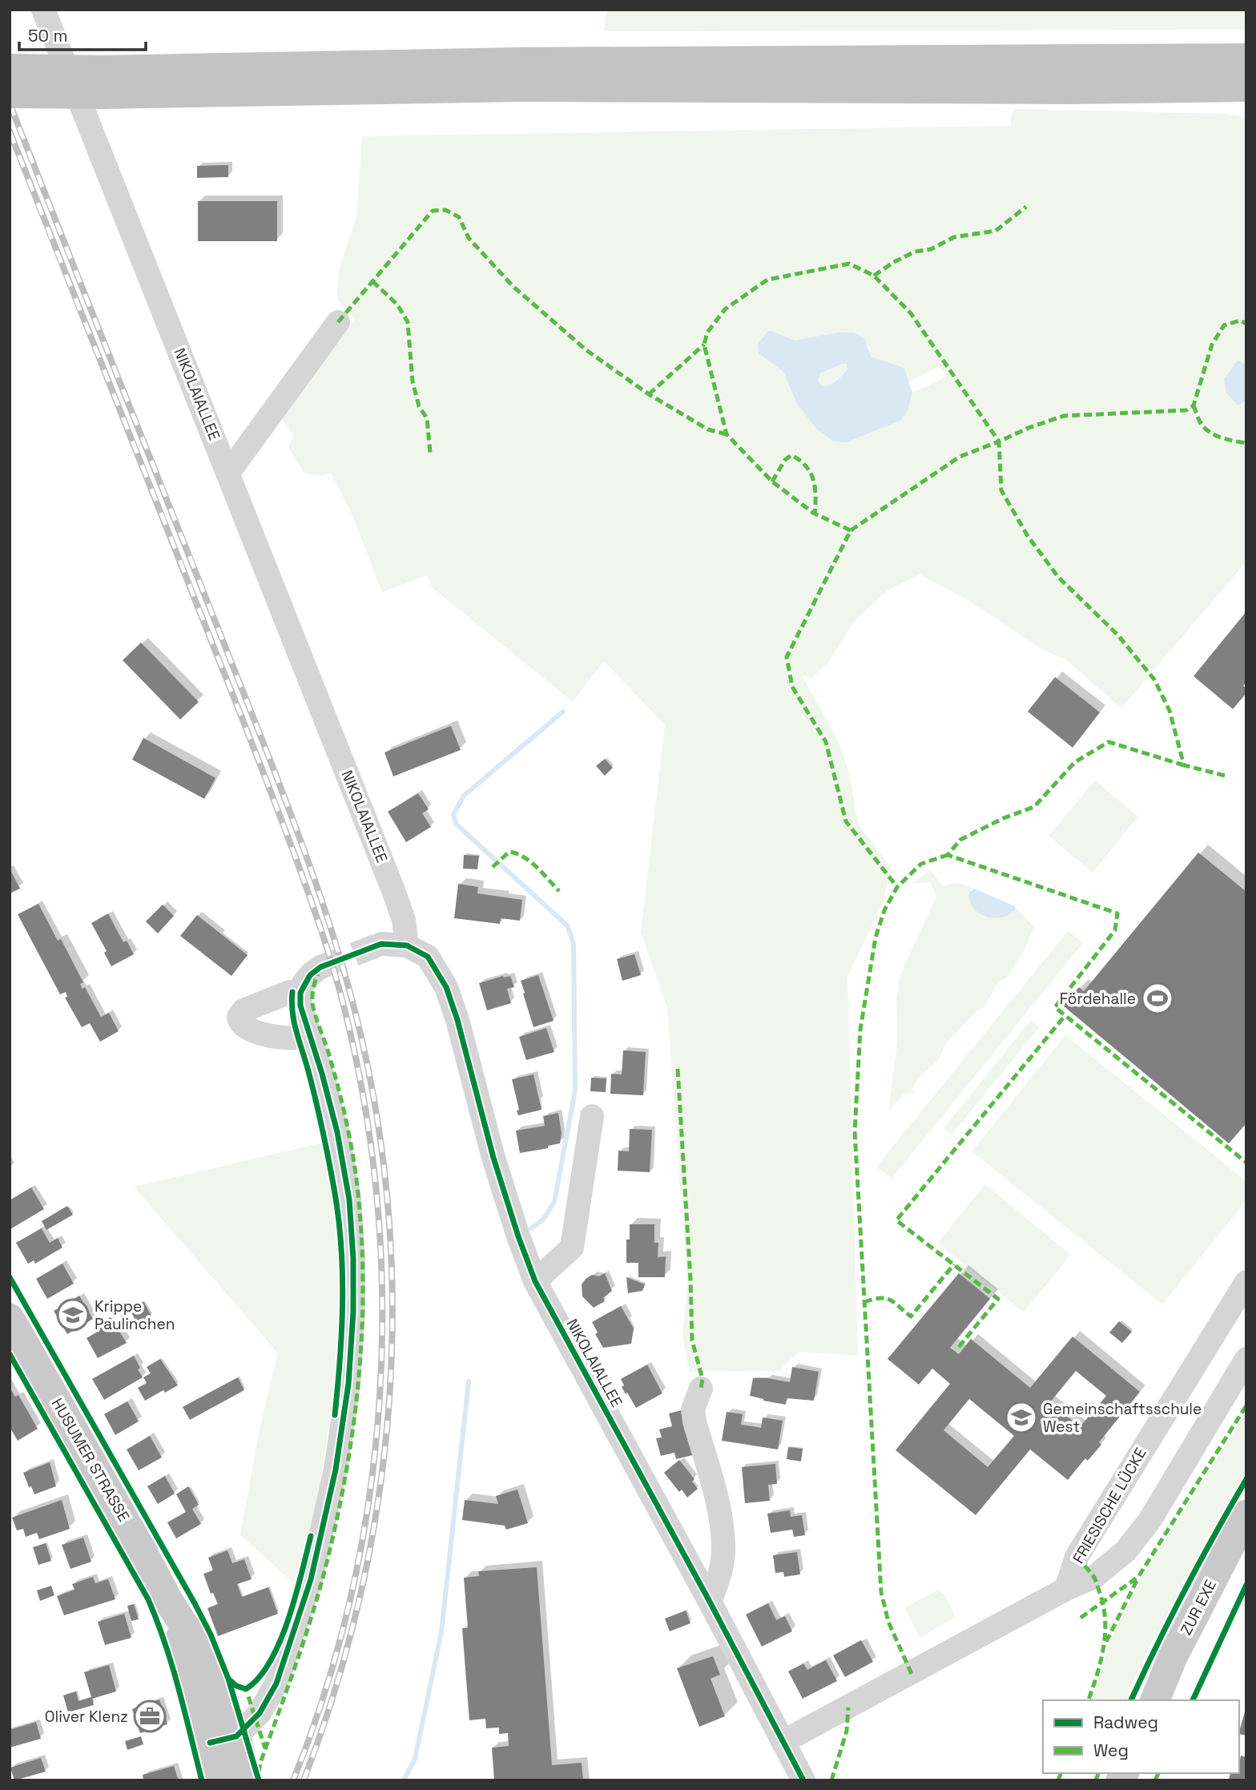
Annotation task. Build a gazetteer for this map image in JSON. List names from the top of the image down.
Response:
{
  "streets": {
    "main road": ["HUSUMER STRASSE", "ZUR EXE"],
    "street": ["NIKOLAIALLEE", "FRIESISCHE LÜCKE"]
  },
  "crossings": [
    ["NIKOLAIALLEE", "FRIESISCHE LÜCKE"]
  ],
  "places": {
    "sports": ["Fördehalle"],
    "school or university": ["Krippe Paulinchen", "Gemeinschaftsschule West"],
    "office": ["Oliver Klenz"]
  },
  "legend": ["Radweg", "Weg"],
  "scale_bar": "50 m"
}
